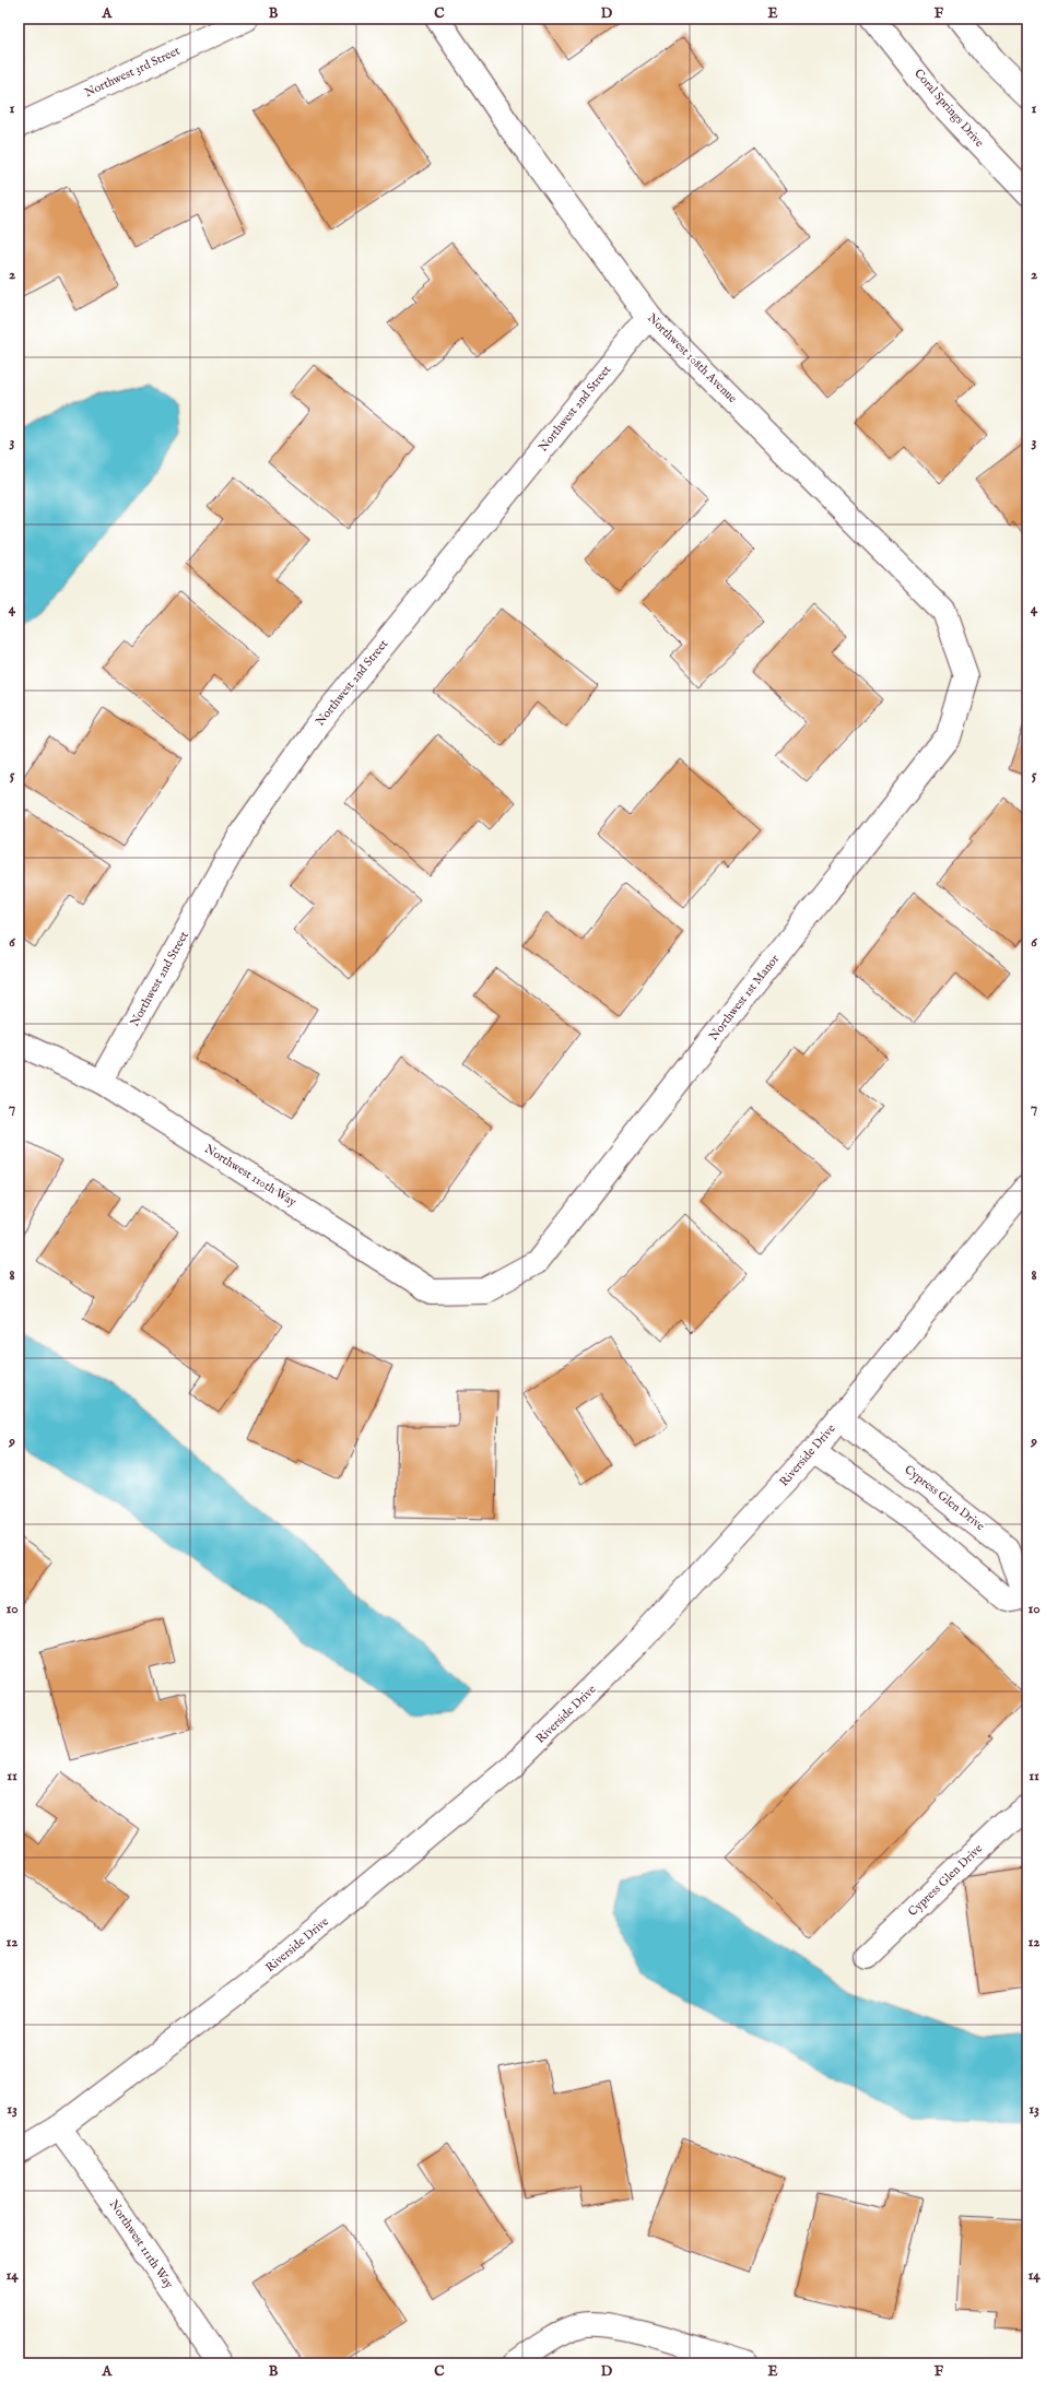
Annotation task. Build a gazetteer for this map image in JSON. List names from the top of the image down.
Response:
{
  "streets": {
    "street": [
      "Northwest 3rd Street",
      "Coral Springs Drive",
      "Northwest 108th Avenue",
      "Northwest 2nd Street",
      "Northwest 1st Manor",
      "Northwest 110th Way",
      "Riverside Drive",
      "Cypress Glen Drive",
      "Northwest 111th Way"
    ]
  },
  "crossings": [
    ["Northwest 108th Avenue", "Northwest 2nd Street"],
    ["Northwest 108th Avenue", "Northwest 1st Manor"],
    ["Northwest 2nd Street", "Northwest 110th Way"],
    ["Northwest 1st Manor", "Northwest 110th Way"],
    ["Riverside Drive", "Cypress Glen Drive"],
    ["Riverside Drive", "Northwest 111th Way"]
  ],
  "grid": {
    "columns": [
      "A",
      "B",
      "C",
      "D",
      "E",
      "F"
    ],
    "rows": [
      "1",
      "2",
      "3",
      "4",
      "5",
      "6",
      "7",
      "8",
      "9",
      "10",
      "11",
      "12",
      "13",
      "14"
    ]
  }
}
